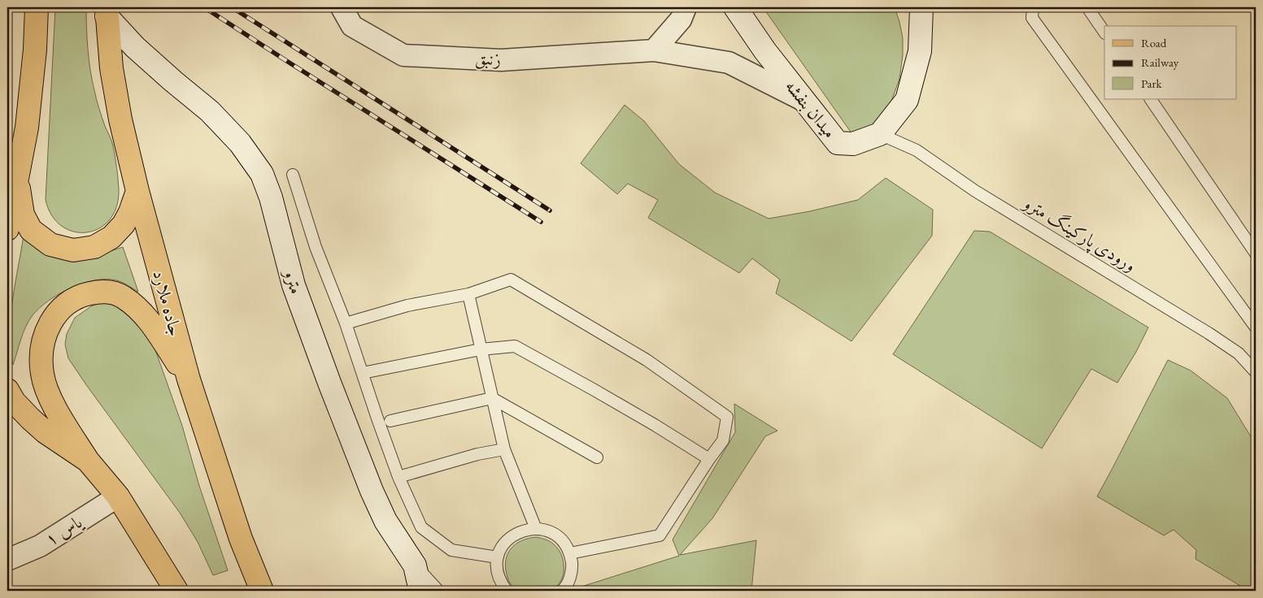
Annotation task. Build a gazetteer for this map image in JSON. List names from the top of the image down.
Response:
{
  "streets": {
    "main road": ["جاده ملارد"],
    "street": [
      "زنبق",
      "میدان بنفشه",
      "مترو",
      "یاس ۱"
    ],
    "lane": ["ورودی پارکینگ مترو"]
  },
  "crossings": [
    ["زنبق", "میدان بنفشه"],
    ["میدان بنفشه", "ورودی پارکینگ مترو"],
    ["مترو", "جاده ملارد"]
  ],
  "legend": ["Road", "Railway", "Park"]
}
